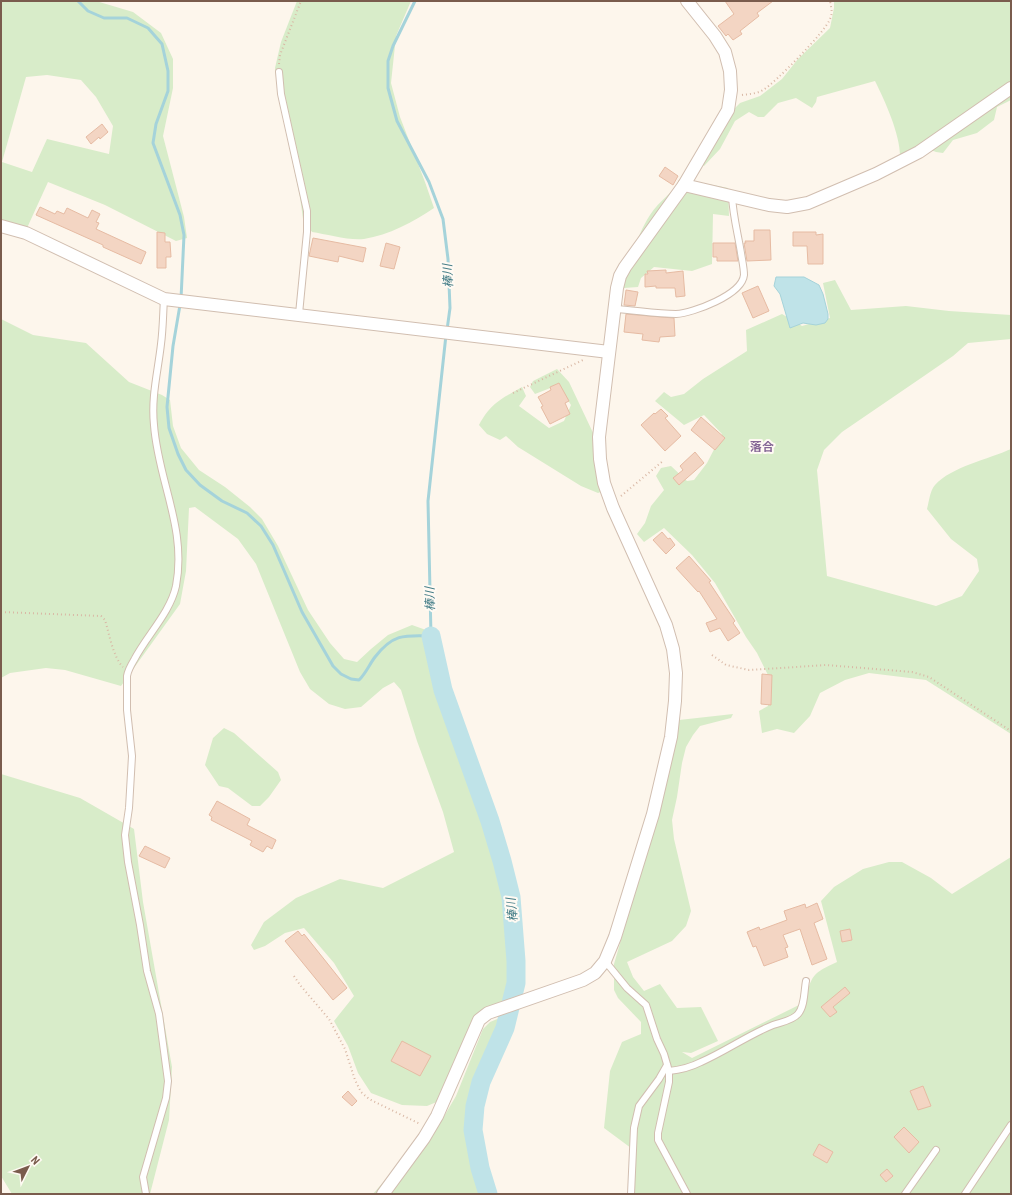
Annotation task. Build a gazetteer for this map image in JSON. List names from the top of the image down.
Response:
{
  "districts": ["落合"],
  "water": ["棒川"],
  "north": "top right"
}
